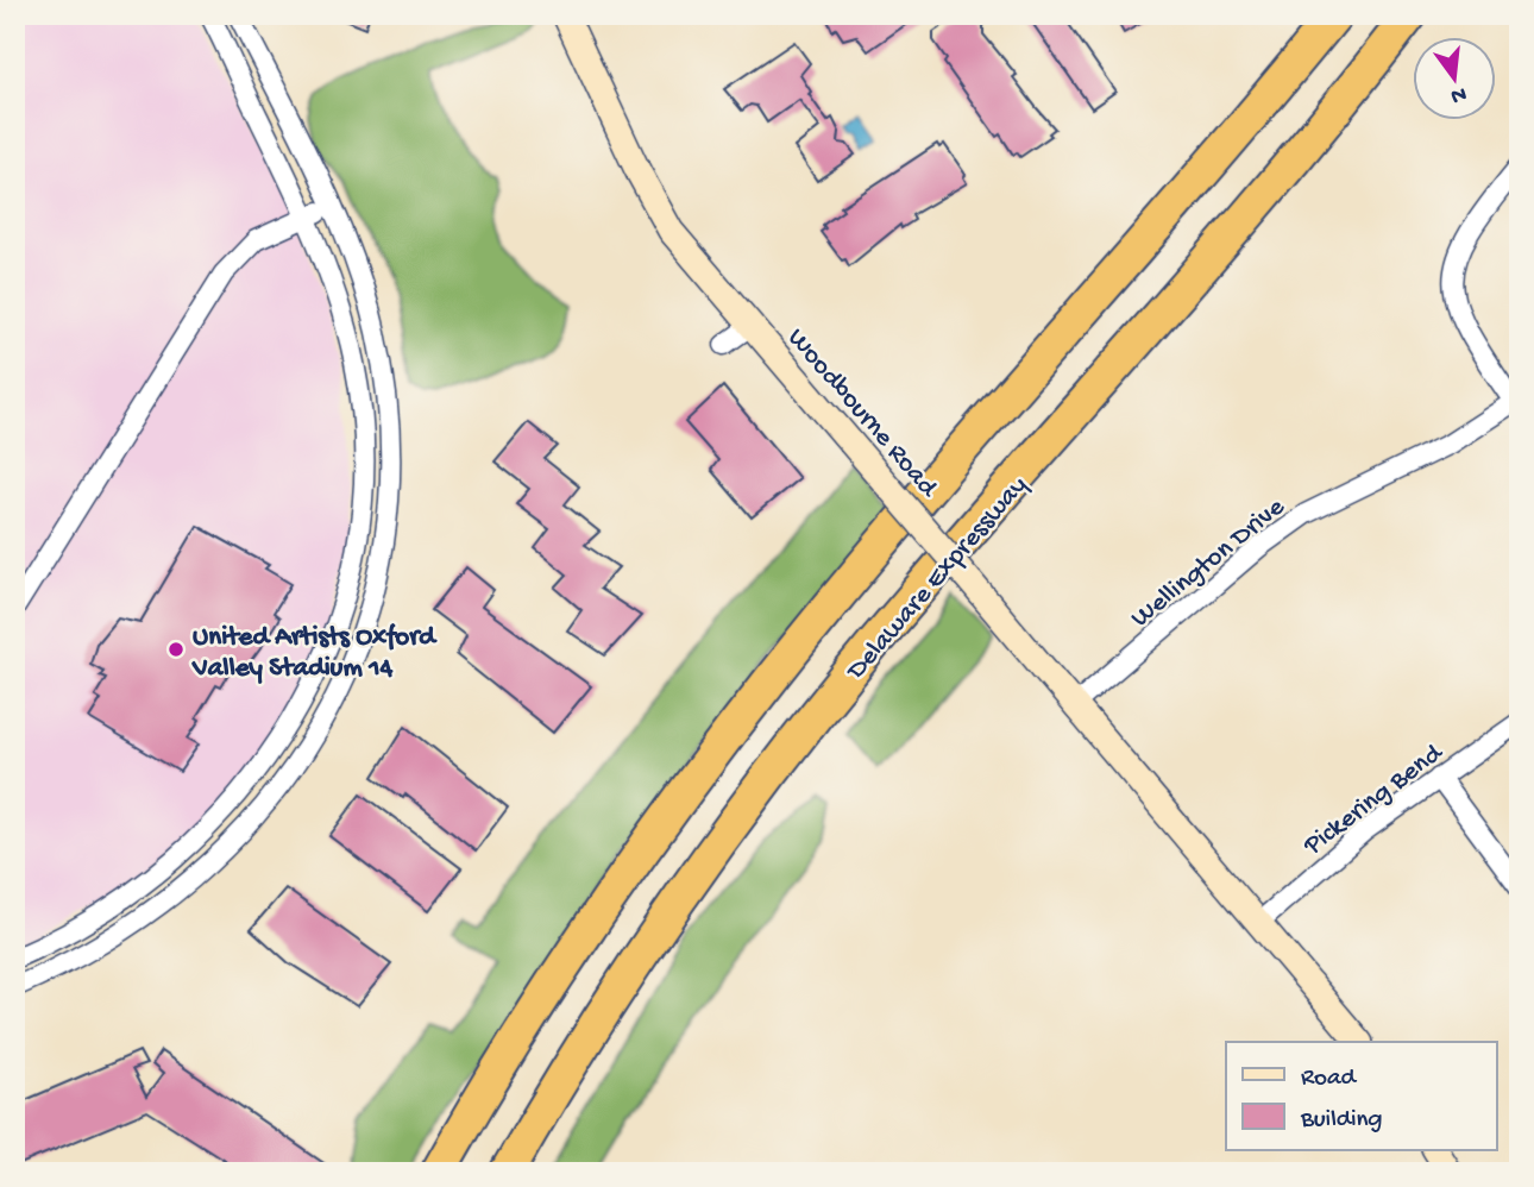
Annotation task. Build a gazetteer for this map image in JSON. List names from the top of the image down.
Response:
{
  "streets": {
    "highway": ["Delaware Expressway"],
    "main road": ["Woodbourne Road"],
    "street": ["Wellington Drive", "Pickering Bend"]
  },
  "crossings": [
    ["Woodbourne Road", "Wellington Drive"],
    ["Woodbourne Road", "Pickering Bend"]
  ],
  "places": ["United Artists Oxford Valley Stadium 14"],
  "legend": ["Road", "Building"],
  "north": "bottom"
}
